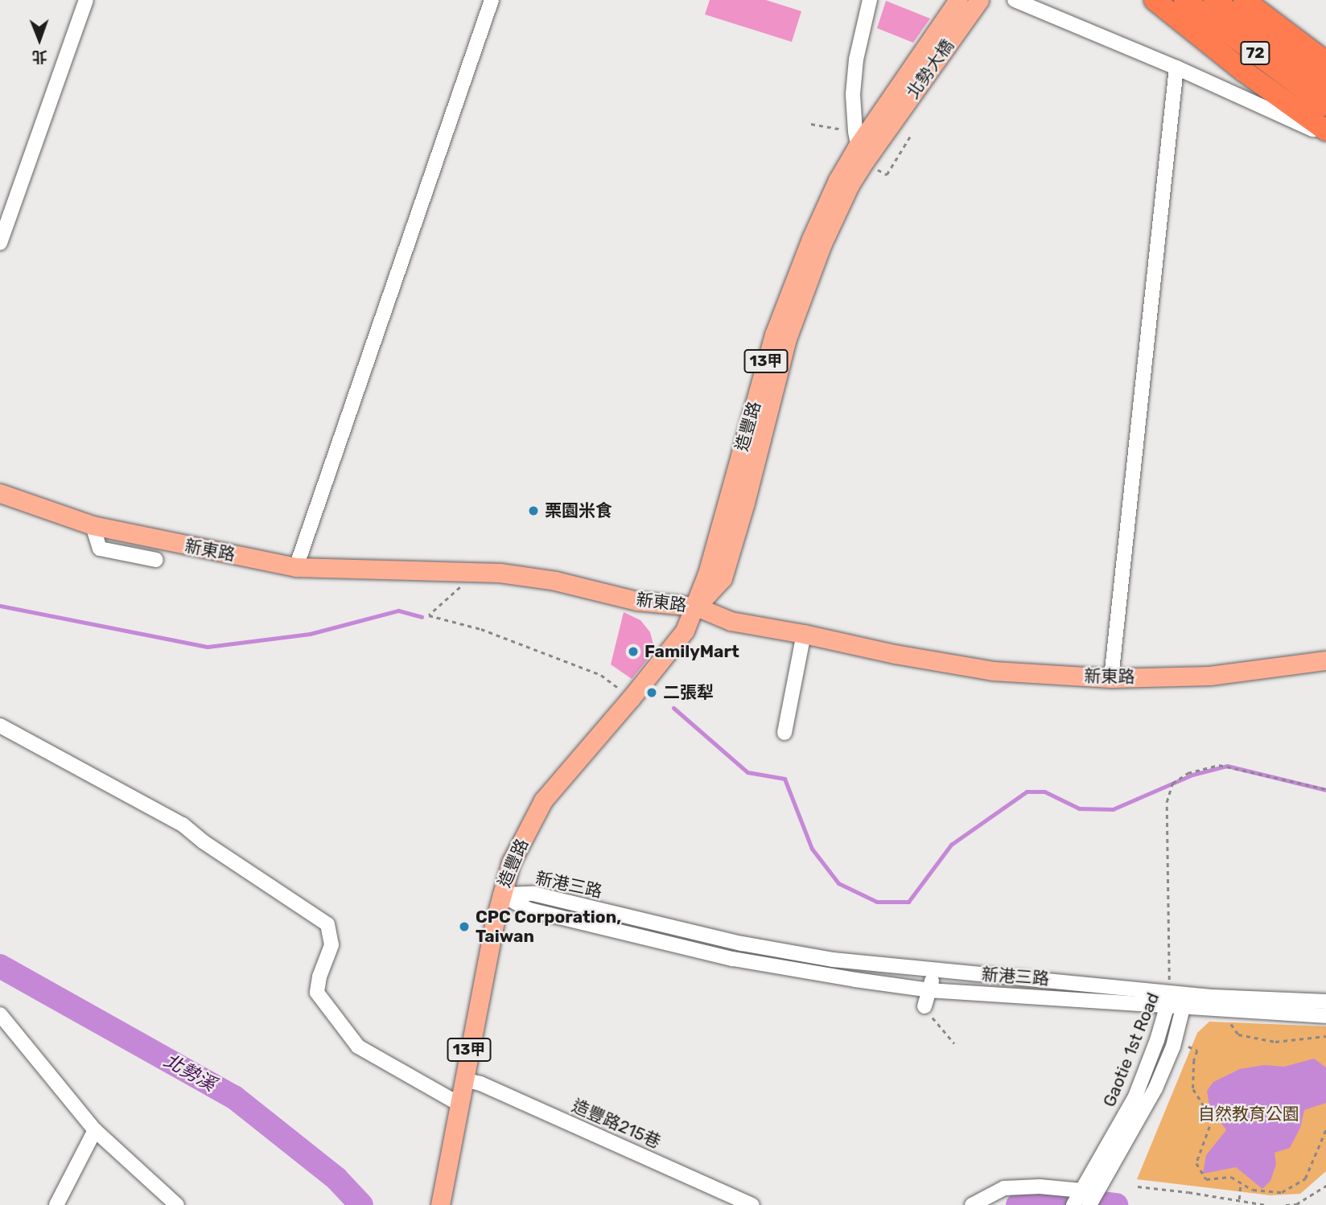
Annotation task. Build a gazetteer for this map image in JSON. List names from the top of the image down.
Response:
{
  "streets": {
    "highway": ["72"],
    "main road": [
      "北勢大橋",
      "13甲",
      "造豐路",
      "新東路"
    ],
    "street": ["新港三路", "Gaotie 1st Road", "造豐路215巷"]
  },
  "crossings": [
    ["北勢大橋", "造豐路"],
    ["造豐路", "新東路"],
    ["造豐路", "新港三路"],
    ["造豐路", "造豐路215巷"],
    ["新港三路", "Gaotie 1st Road"]
  ],
  "water": ["北勢溪"],
  "parks": ["自然教育公園"],
  "places": [
    "栗園米食",
    "FamilyMart",
    "二張犁",
    "CPC Corporation, Taiwan"
  ],
  "north": "bottom"
}
